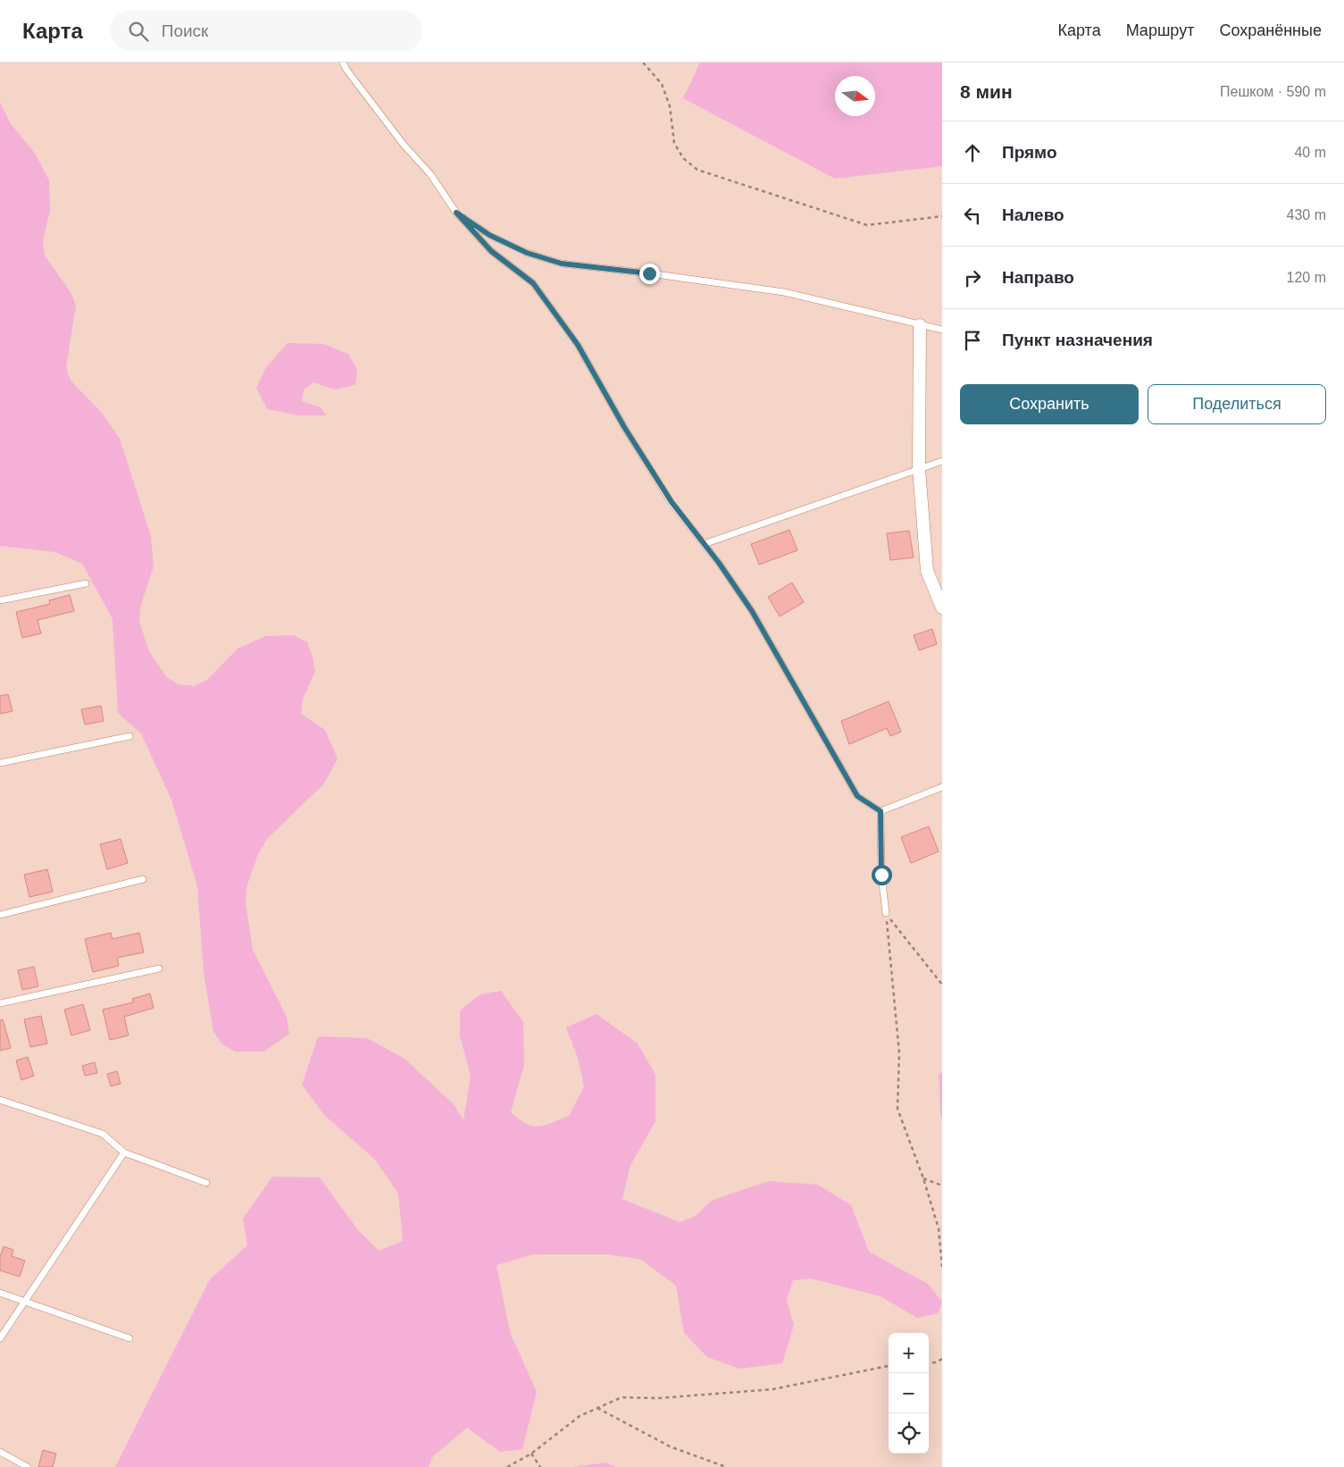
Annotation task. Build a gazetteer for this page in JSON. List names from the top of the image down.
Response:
{
  "north": "right",
  "page": {
    "header": "Карта",
    "search": "Поиск",
    "nav": ["Карта", "Маршрут", "Сохранённые"],
    "heading": ["8 мин", "Пешком · 590 m"],
    "list": [
      ["Прямо", "40 m"],
      ["Налево", "430 m"],
      ["Направо", "120 m"],
      "Пункт назначения"
    ],
    "buttons": ["Сохранить", "Поделиться"],
    "map_buttons": ["+", "−"]
  }
}
